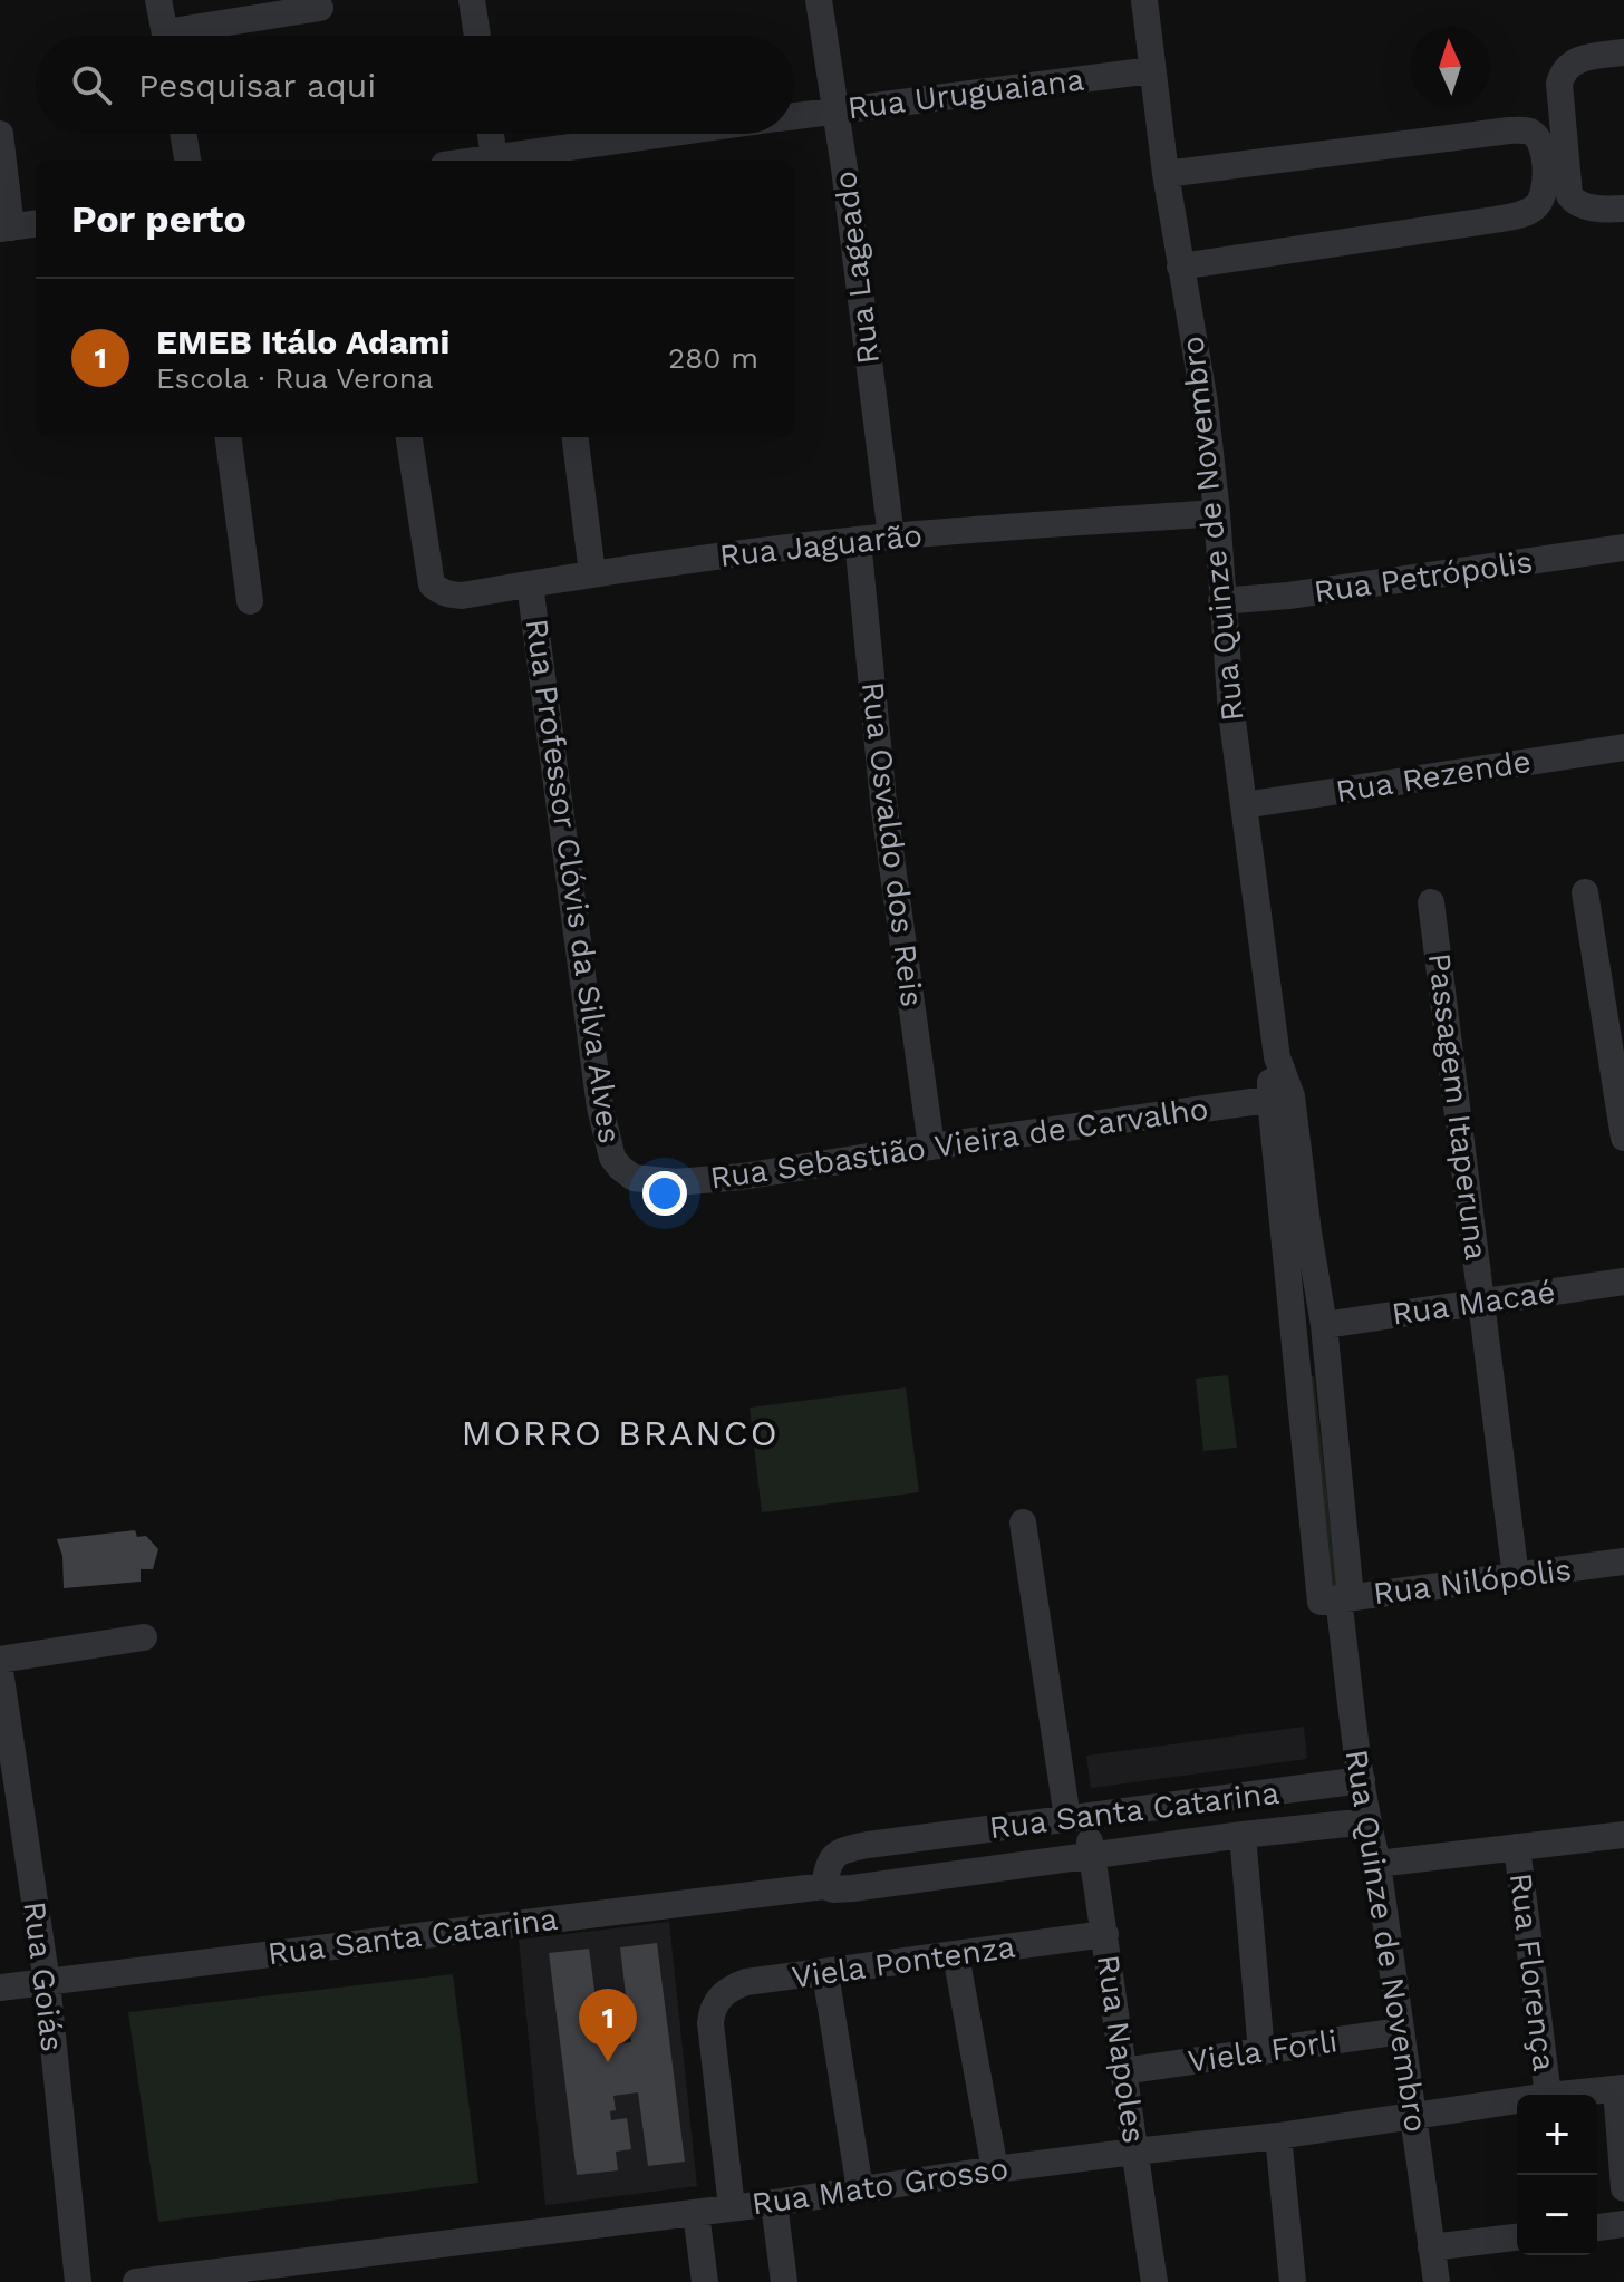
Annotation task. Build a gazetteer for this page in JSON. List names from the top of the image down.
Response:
{
  "streets": {
    "street": [
      "Rua Uruguaiana",
      "Rua Lageado",
      "Rua Quinze de Novembro",
      "Rua Jaguarão",
      "Rua Petrópolis",
      "Rua Rezende",
      "Rua Osvaldo dos Reis",
      "Rua Professor Clóvis da Silva Alves",
      "Passagem Itaperuna",
      "Rua Sebastião Vieira de Carvalho",
      "Rua Macaé",
      "Rua Nilópolis",
      "Rua Santa Catarina",
      "Viela Pontenza",
      "Rua Florença",
      "Rua Goiás",
      "Rua Napoles",
      "Viela Forli",
      "Rua Mato Grosso"
    ]
  },
  "crossings": [
    ["Rua Uruguaiana", "Rua Lageado"],
    ["Rua Uruguaiana", "Rua Quinze de Novembro"],
    ["Rua Lageado", "Rua Jaguarão"],
    ["Rua Quinze de Novembro", "Rua Jaguarão"],
    ["Rua Quinze de Novembro", "Rua Petrópolis"],
    ["Rua Quinze de Novembro", "Rua Rezende"],
    ["Rua Quinze de Novembro", "Rua Sebastião Vieira de Carvalho"],
    ["Rua Quinze de Novembro", "Rua Macaé"],
    ["Rua Quinze de Novembro", "Rua Nilópolis"],
    ["Rua Quinze de Novembro", "Rua Santa Catarina"],
    ["Rua Quinze de Novembro", "Viela Forli"],
    ["Rua Quinze de Novembro", "Rua Mato Grosso"],
    ["Rua Jaguarão", "Rua Osvaldo dos Reis"],
    ["Rua Jaguarão", "Rua Professor Clóvis da Silva Alves"],
    ["Rua Osvaldo dos Reis", "Rua Sebastião Vieira de Carvalho"],
    ["Rua Professor Clóvis da Silva Alves", "Rua Sebastião Vieira de Carvalho"],
    ["Passagem Itaperuna", "Rua Macaé"],
    ["Passagem Itaperuna", "Rua Nilópolis"],
    ["Rua Santa Catarina", "Rua Goiás"],
    ["Rua Santa Catarina", "Rua Napoles"],
    ["Viela Pontenza", "Rua Napoles"],
    ["Viela Pontenza", "Rua Mato Grosso"],
    ["Rua Napoles", "Viela Forli"],
    ["Rua Napoles", "Rua Mato Grosso"]
  ],
  "districts": ["MORRO BRANCO"],
  "north": "top",
  "page": {
    "search": "Pesquisar aqui",
    "heading": "Por perto",
    "list": [
      {
        "mark": "1",
        "name": "EMEB Itálo Adami",
        "note": "Escola · Rua Verona",
        "value": "280 m"
      }
    ],
    "pins": "1",
    "map_buttons": ["+", "−"]
  }
}
